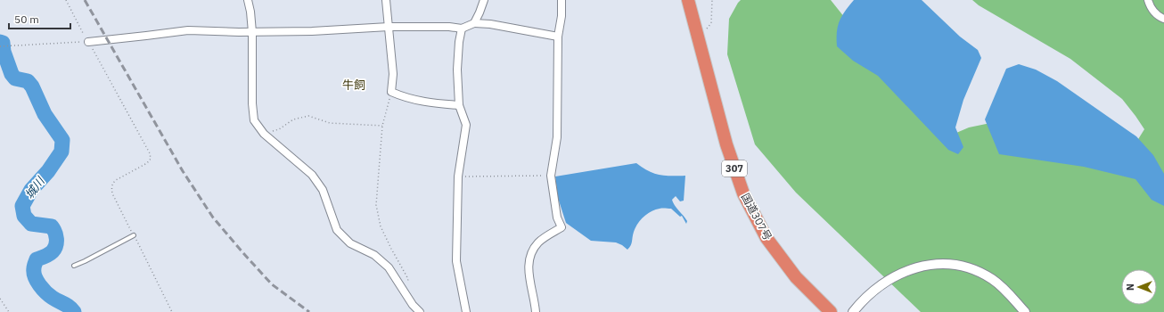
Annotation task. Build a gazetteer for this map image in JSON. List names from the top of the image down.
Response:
{
  "streets": {
    "highway": ["307", "国道307号"]
  },
  "districts": ["牛飼"],
  "water": ["城川"],
  "scale_bar": "50 m",
  "north": "left"
}
